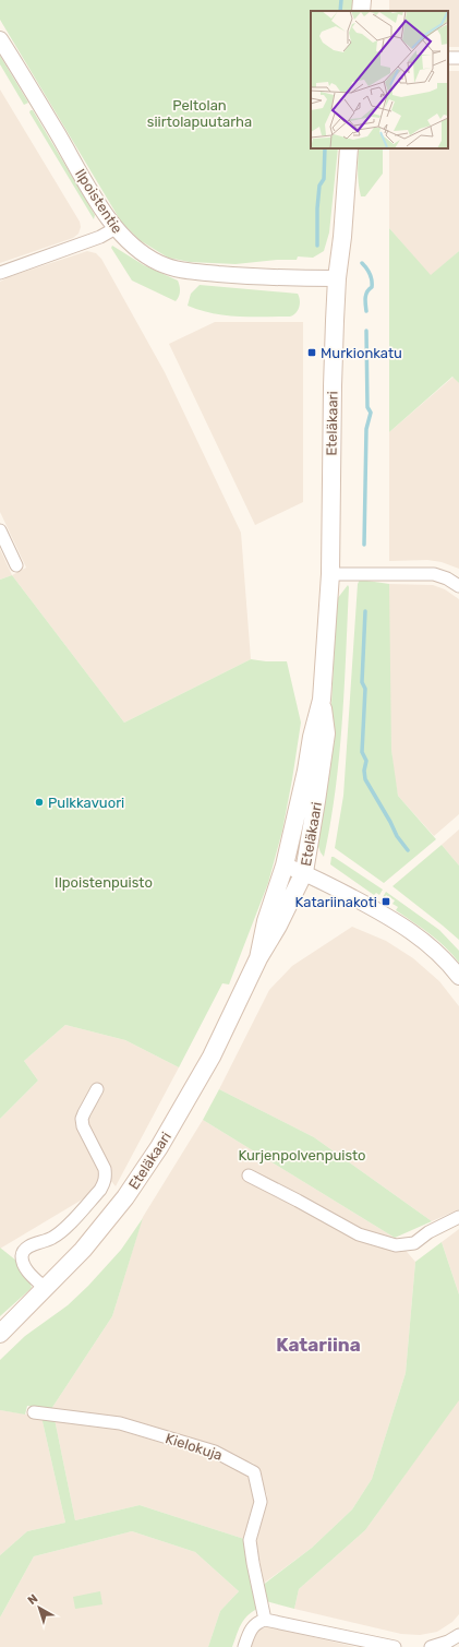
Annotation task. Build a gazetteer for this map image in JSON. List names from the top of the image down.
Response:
{
  "streets": {
    "main road": ["Eteläkaari"],
    "street": ["Ilpoistentie", "Kielokuja"]
  },
  "crossings": [
    ["Ilpoistentie", "Eteläkaari"]
  ],
  "districts": ["Katariina"],
  "parks": ["Peltolan siirtolapuutarha", "Ilpoistenpuisto", "Kurjenpolvenpuisto"],
  "places": {
    "transit": ["Murkionkatu", "Katariinakoti"],
    "other": ["Pulkkavuori"]
  },
  "north": "top left"
}
